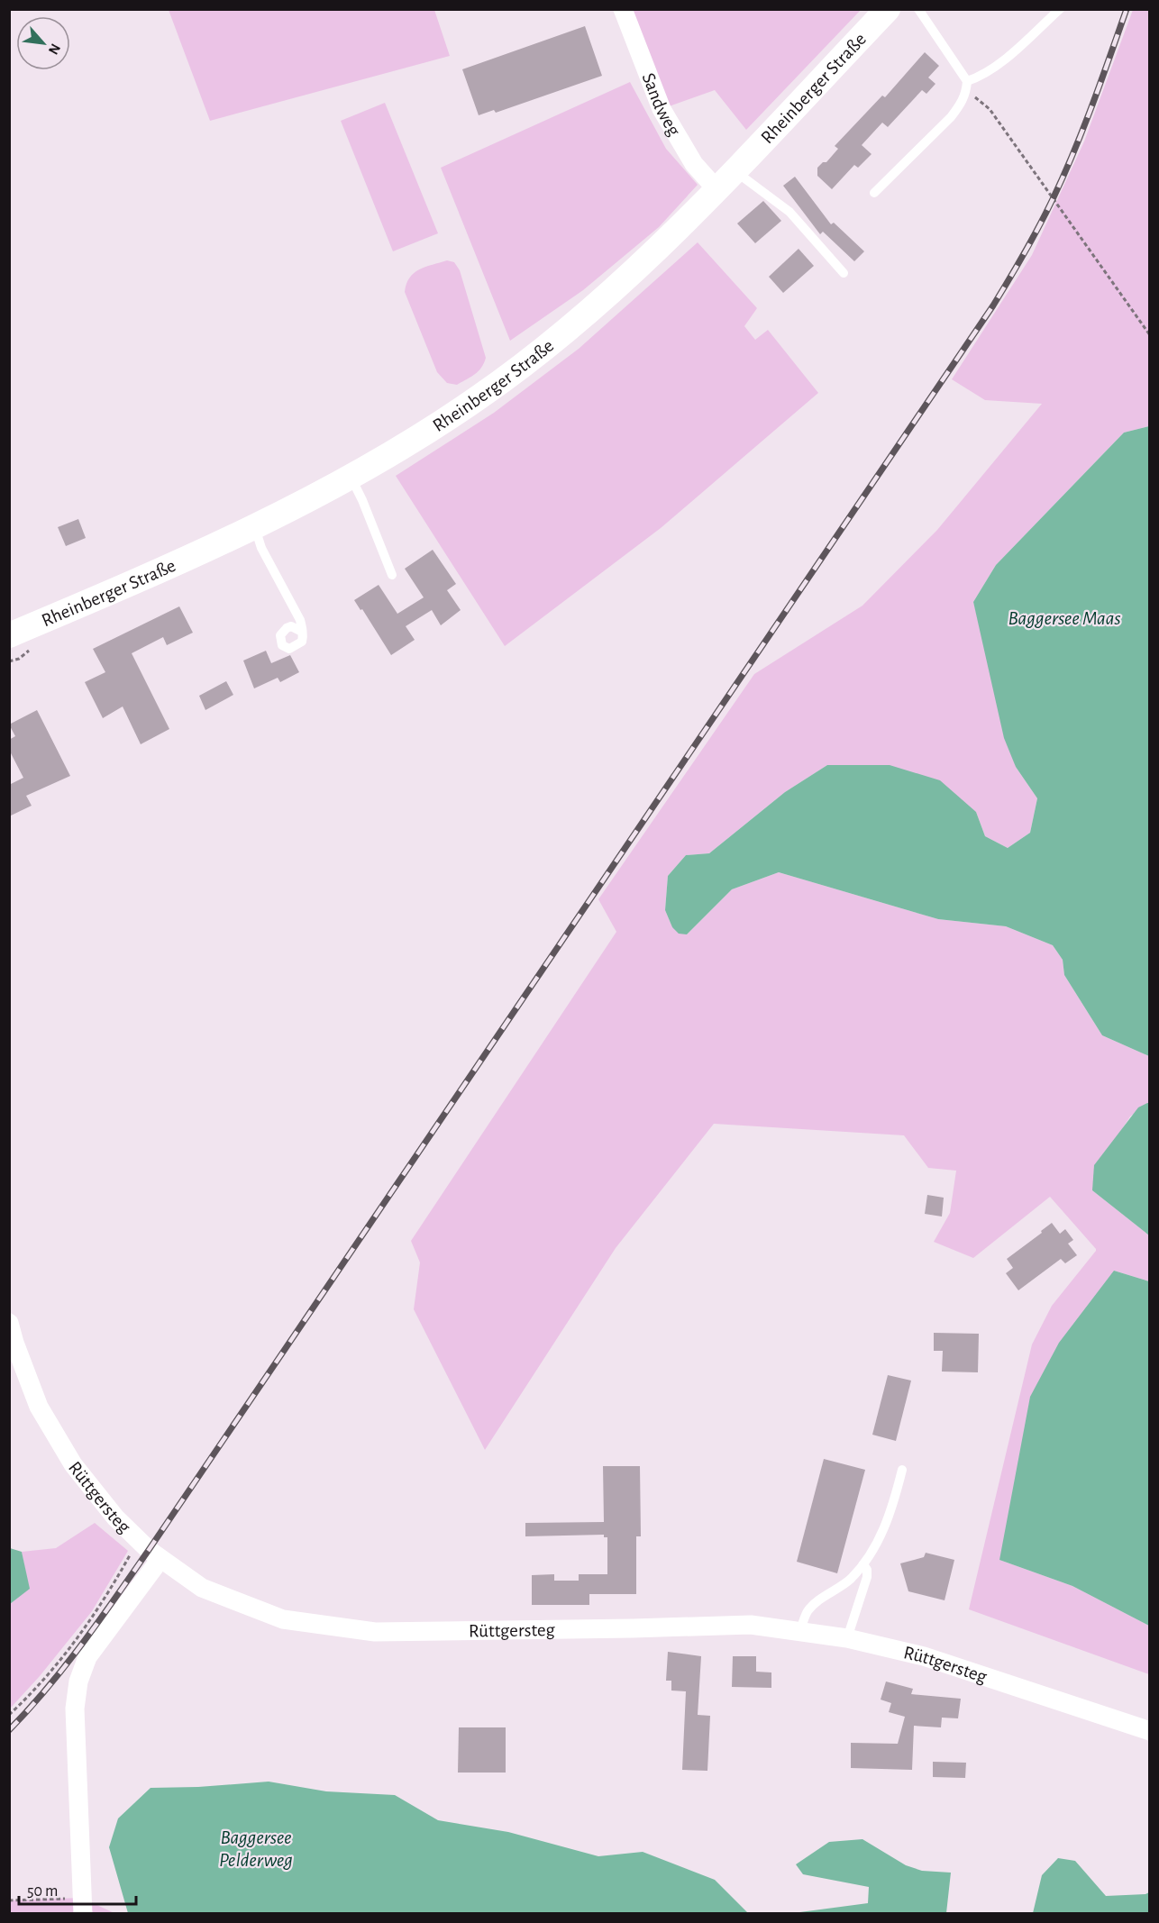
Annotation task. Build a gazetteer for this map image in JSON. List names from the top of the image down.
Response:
{
  "streets": {
    "main road": ["Rheinberger Straße"],
    "street": ["Sandweg", "Rüttgersteg"]
  },
  "crossings": [
    ["Rheinberger Straße", "Sandweg"]
  ],
  "water": ["Baggersee Maas", "Baggersee Pelderweg"],
  "scale_bar": "50 m",
  "north": "bottom right"
}
